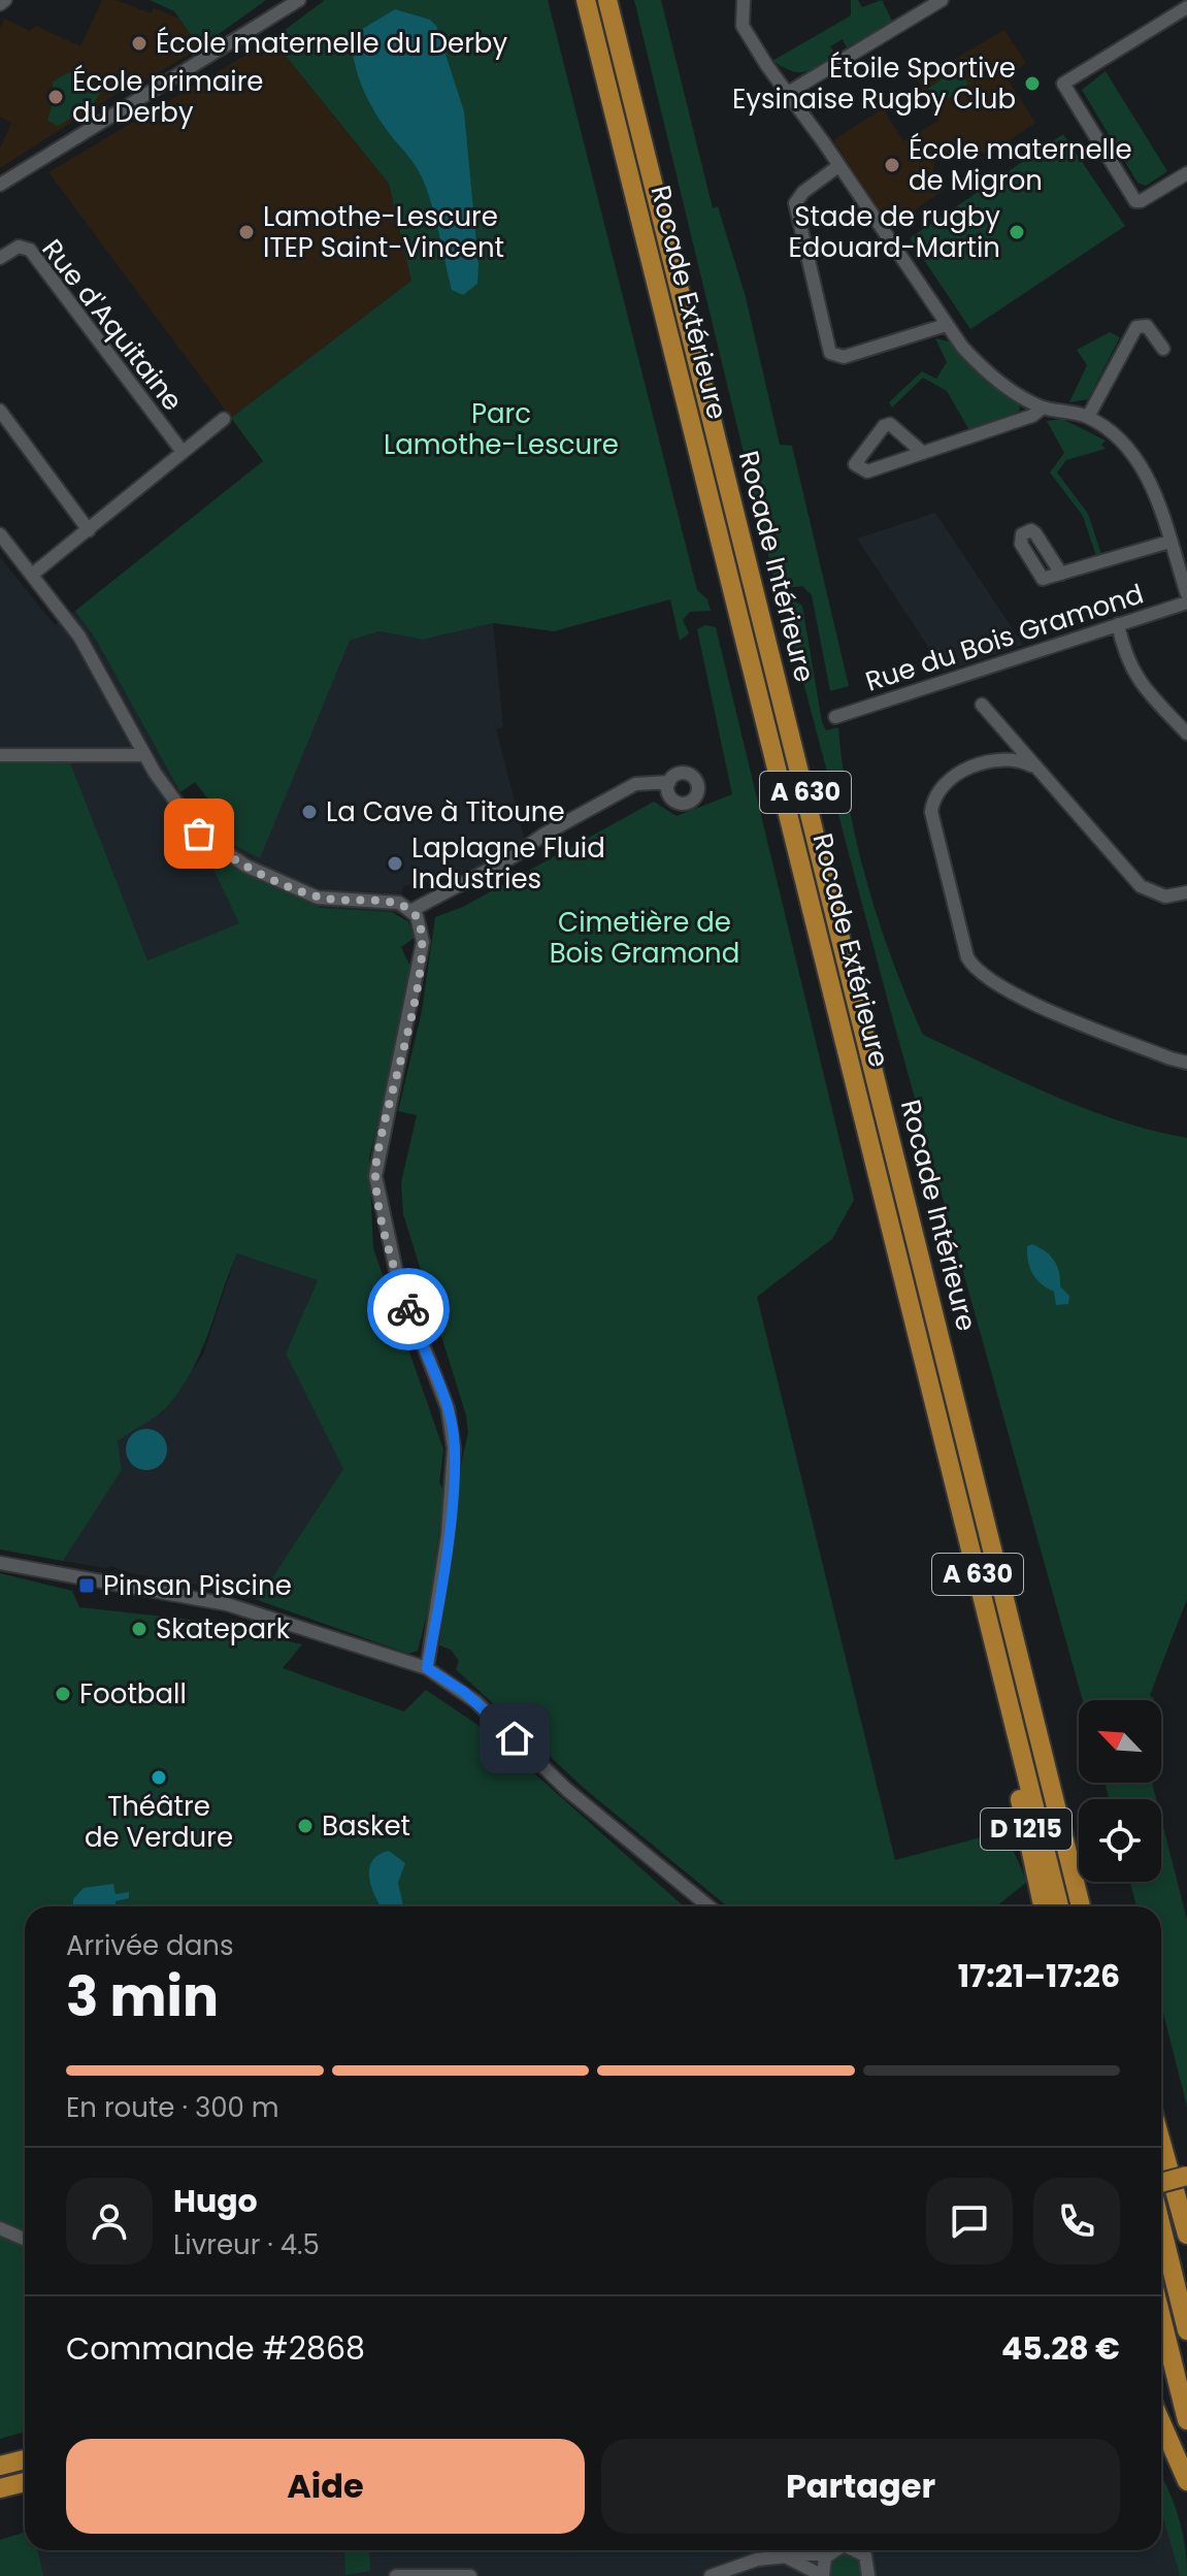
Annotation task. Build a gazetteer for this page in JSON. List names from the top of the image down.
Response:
{
  "streets": {
    "highway": [
      "Rocade Extérieure",
      "Rocade Intérieure",
      "A 630",
      "D 1215"
    ],
    "street": ["Rue d'Aquitaine", "Rue du Bois Gramond"]
  },
  "crossings": [
    ["Rocade Extérieure", "D 1215"]
  ],
  "parks": ["Parc Lamothe-Lescure", "Cimetière de Bois Gramond"],
  "places": {
    "other": [
      "École maternelle du Derby",
      "Étoile Sportive Eysinaise Rugby Club",
      "École primaire du Derby",
      "École maternelle de Migron",
      "Lamothe-Lescure ITEP Saint-Vincent",
      "Stade de rugby Edouard-Martin",
      "La Cave à Titoune",
      "Laplagne Fluid Industries",
      "Skatepark",
      "Football",
      "Théâtre de Verdure",
      "Basket"
    ],
    "transit": ["Pinsan Piscine"]
  },
  "north": "top left",
  "page": {
    "heading": ["3 min", "Arrivée dans", "17:21–17:26"],
    "panel": [
      "Hugo",
      "Livreur · 4.5",
      "Commande #2868",
      "45.28 €"
    ],
    "bar": "En route · 300 m",
    "buttons": ["Aide", "Partager"]
  }
}
